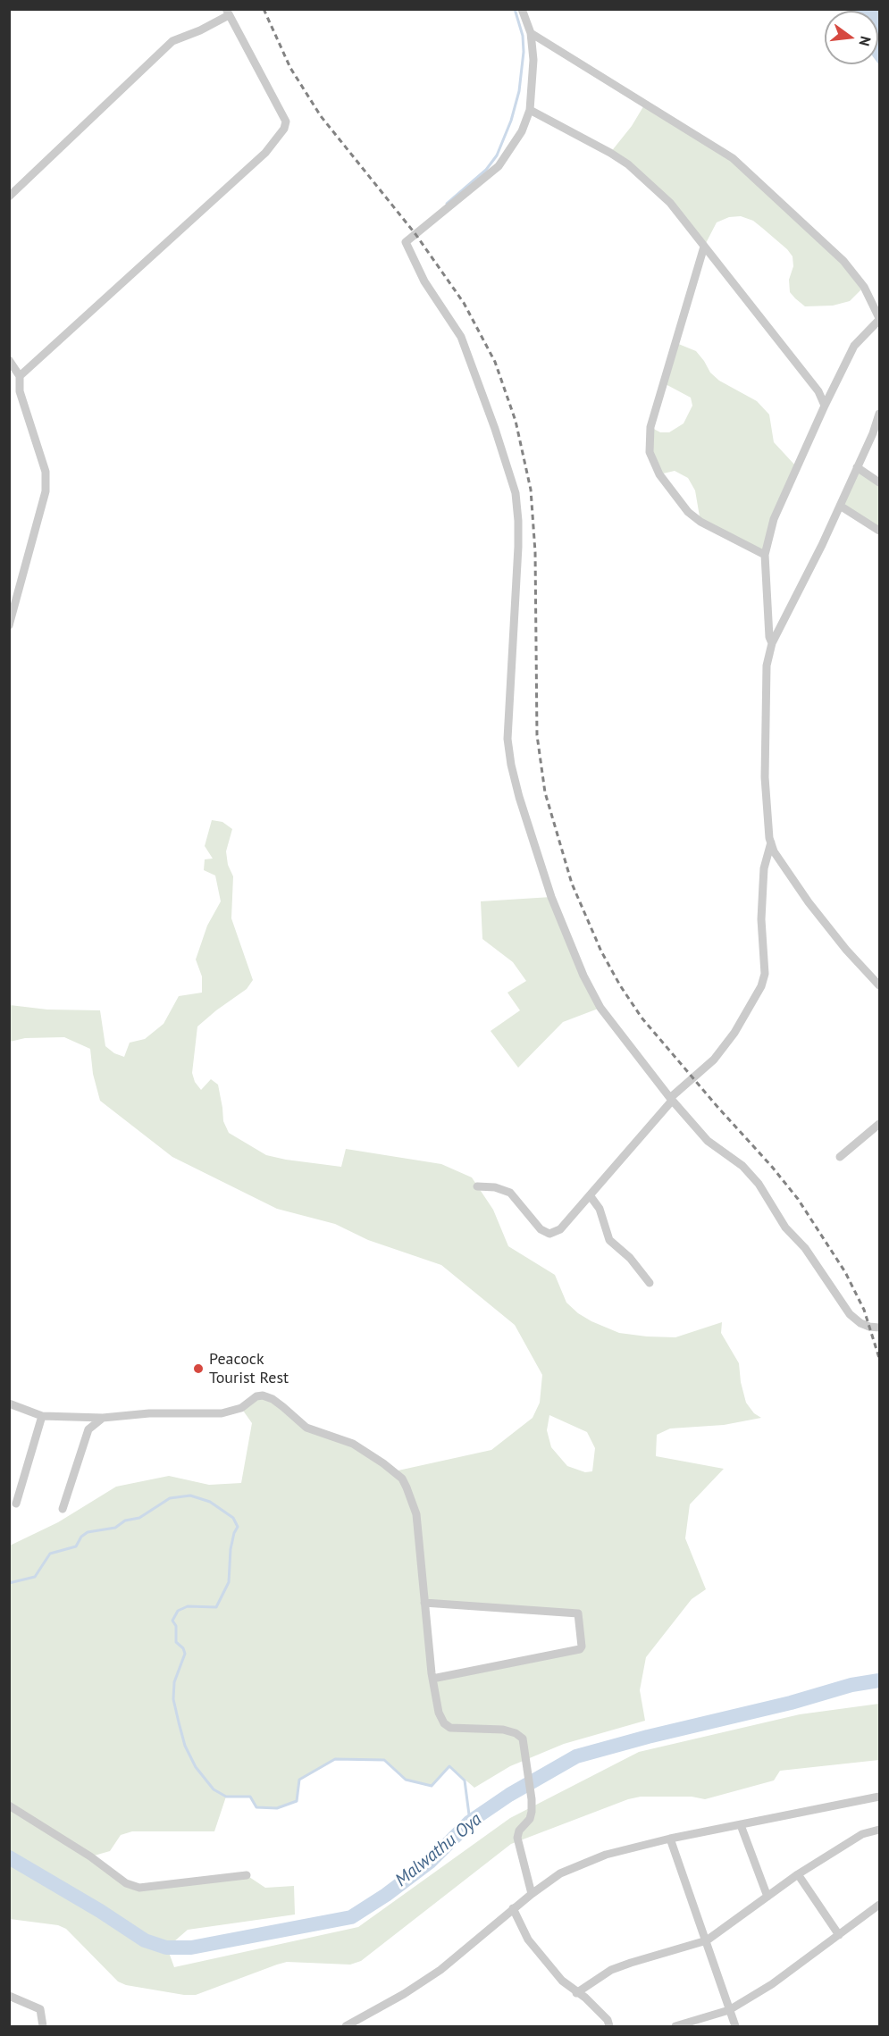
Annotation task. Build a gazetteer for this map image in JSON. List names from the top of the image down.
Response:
{
  "water": ["Malwathu Oya"],
  "places": ["Peacock Tourist Rest"],
  "north": "right"
}
